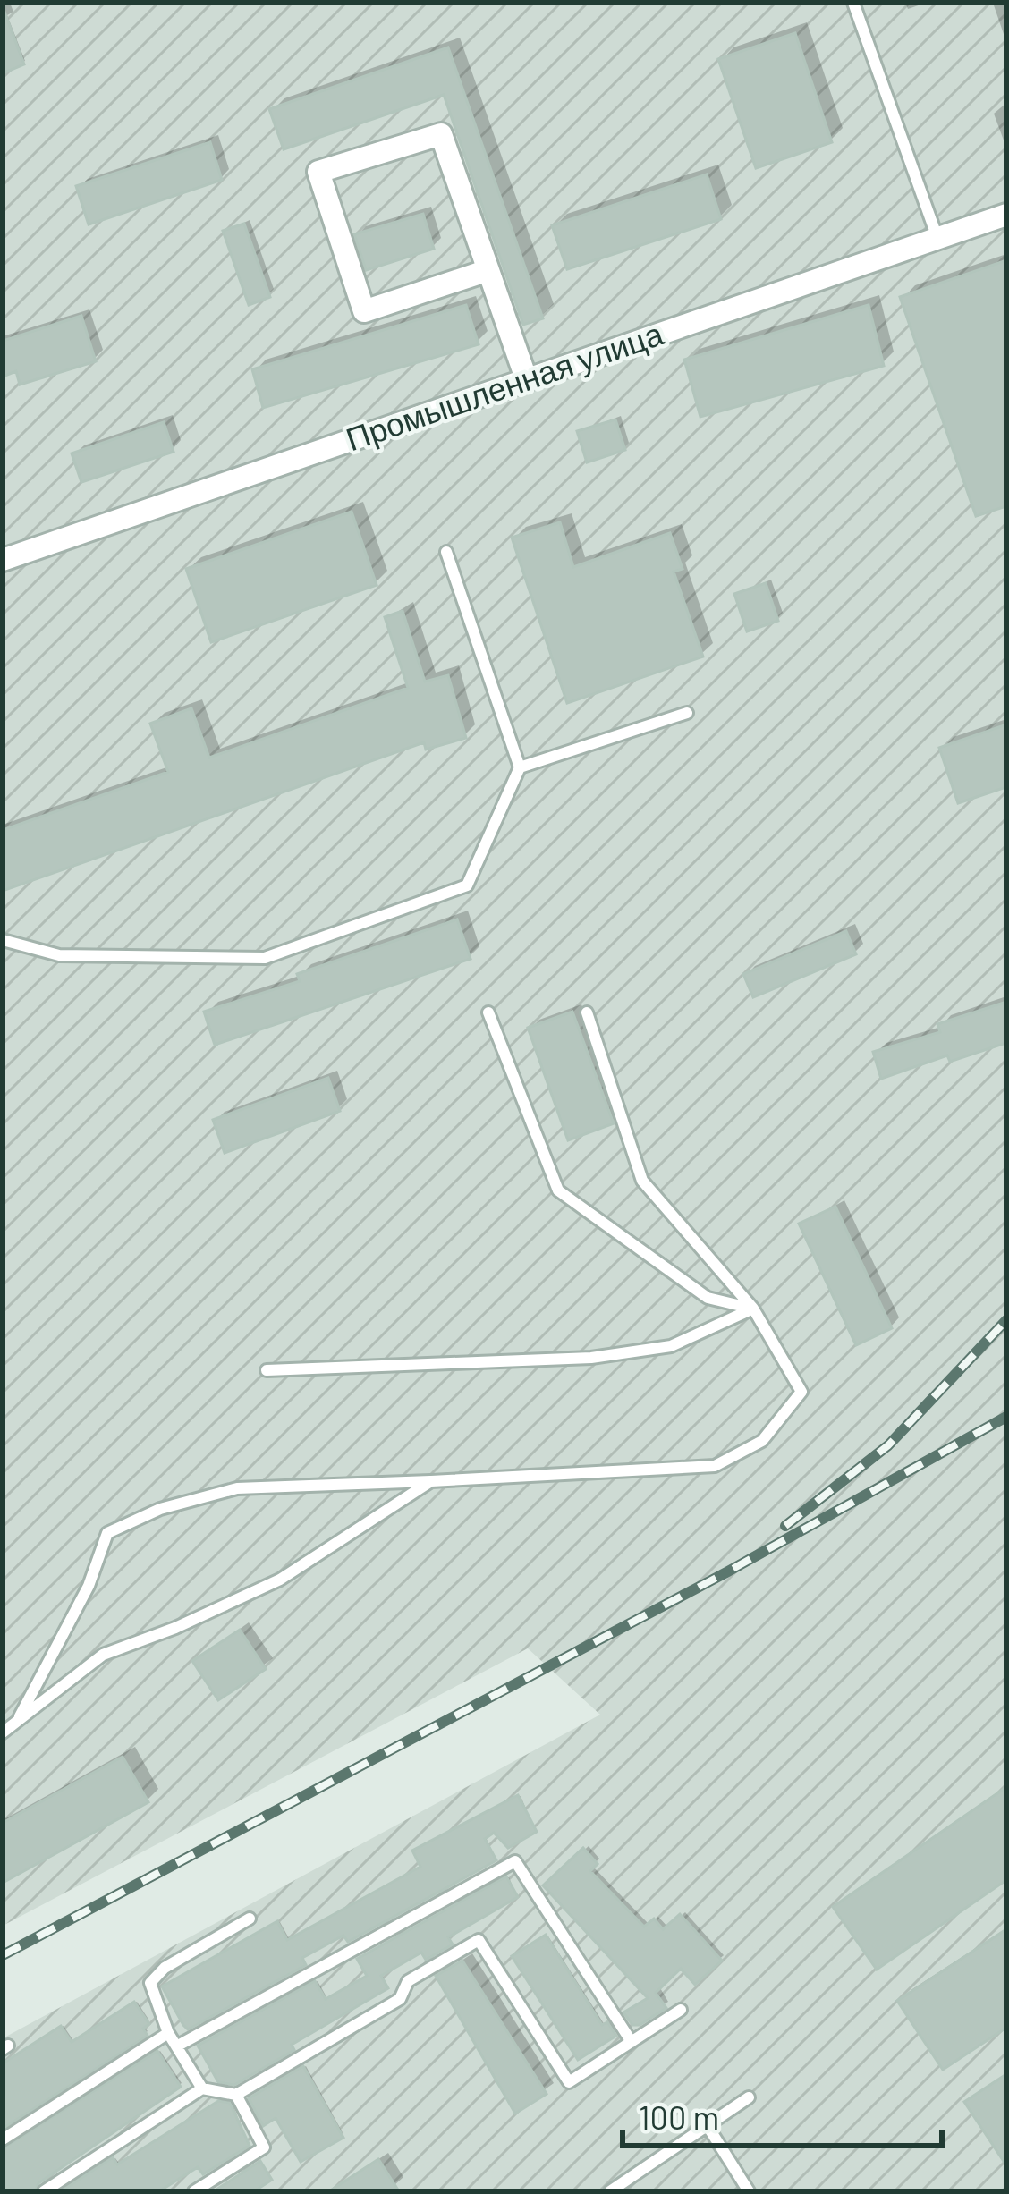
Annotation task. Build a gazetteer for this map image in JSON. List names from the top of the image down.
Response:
{
  "streets": {
    "street": ["Промышленная улица"]
  },
  "scale_bar": "100 m"
}
